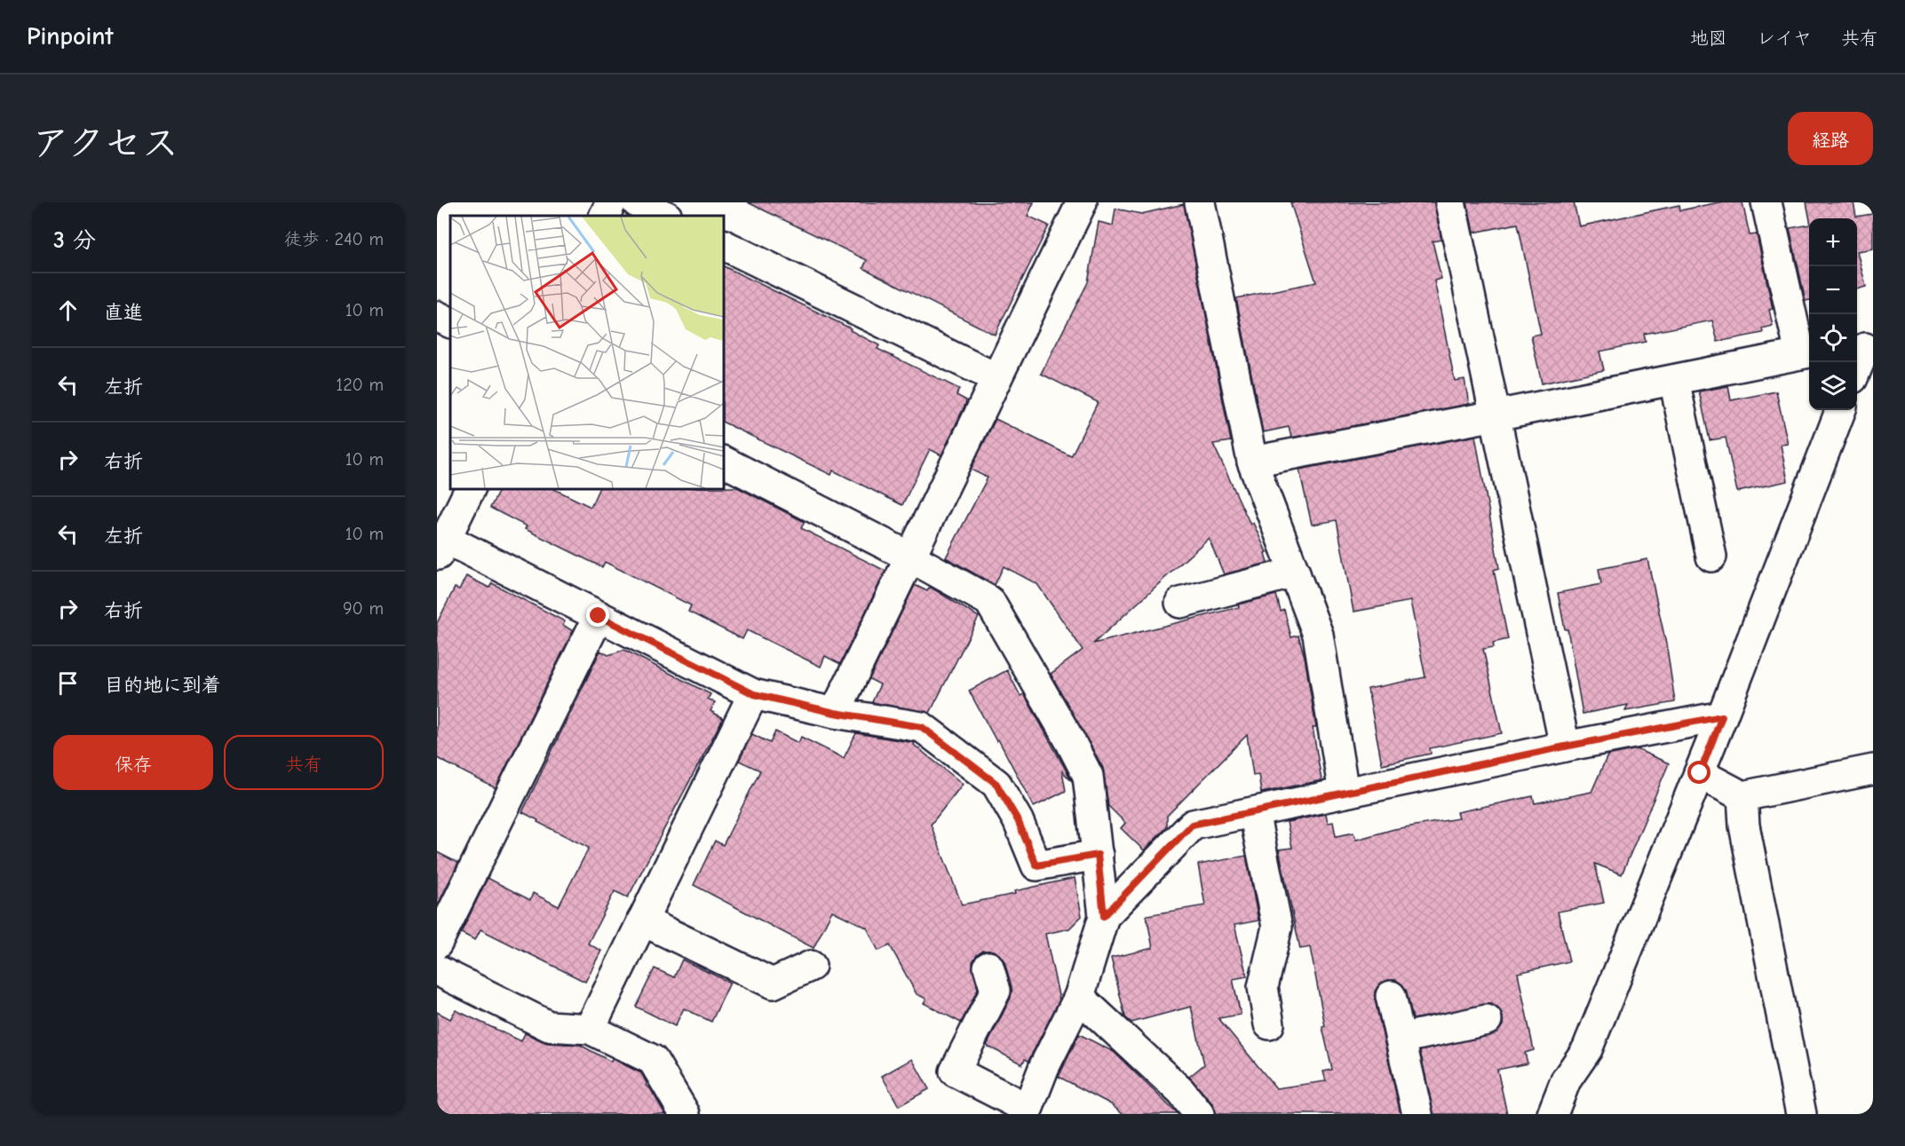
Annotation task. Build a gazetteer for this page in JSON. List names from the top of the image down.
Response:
{
  "page": {
    "header": "Pinpoint",
    "nav": ["地図", "レイヤ", "共有"],
    "title": "アクセス",
    "buttons": [
      "経路",
      ["保存", "共有"]
    ],
    "heading": ["3 分", "徒歩 · 240 m"],
    "map_buttons": ["+", "−"],
    "list": [
      ["直進", "10 m"],
      ["左折", "120 m"],
      ["右折", "10 m"],
      ["左折", "10 m"],
      ["右折", "90 m"],
      "目的地に到着"
    ]
  }
}
